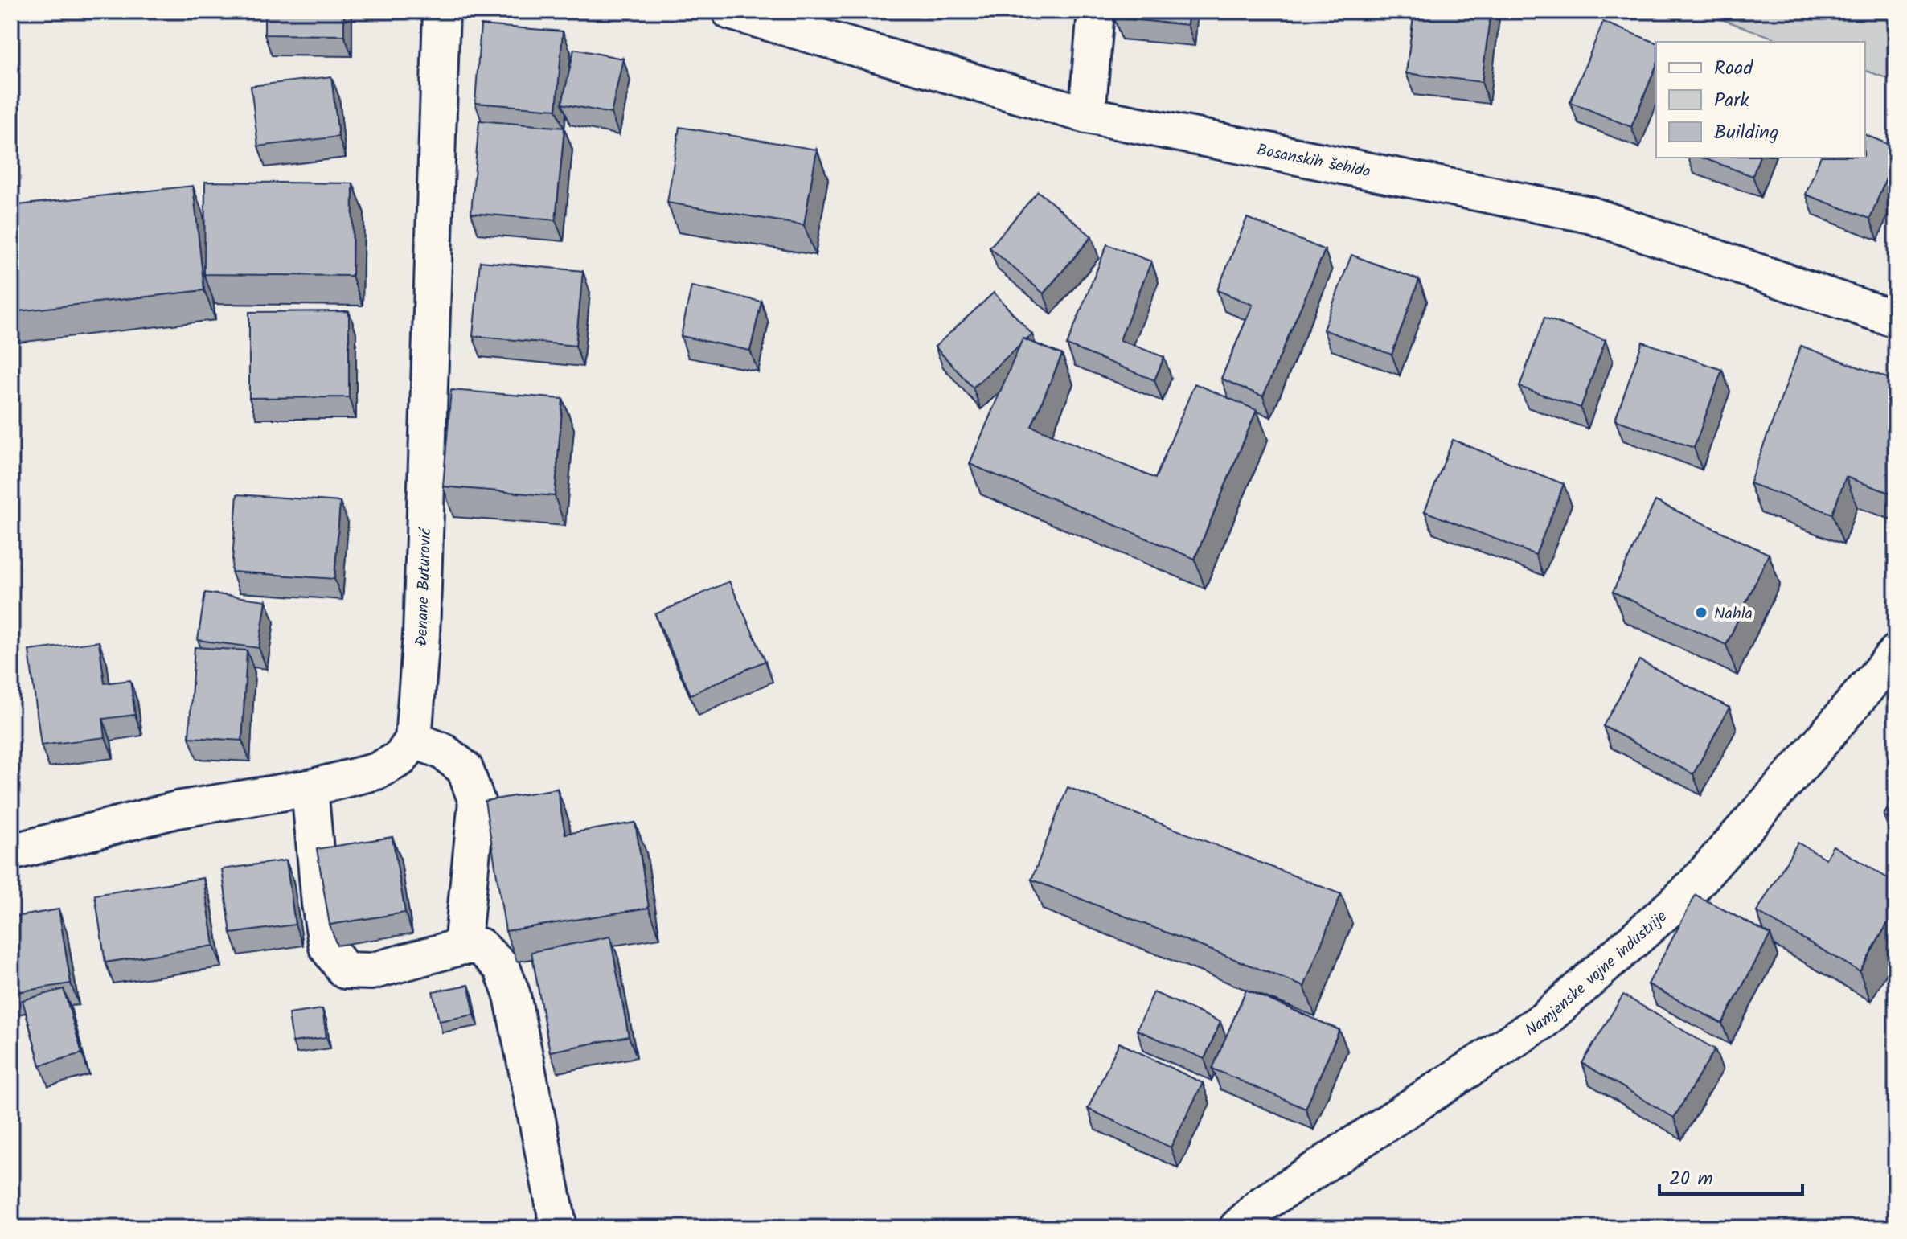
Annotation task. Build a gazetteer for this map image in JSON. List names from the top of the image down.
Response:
{
  "streets": {
    "street": ["Bosanskih šehida", "Đenane Buturović", "Namjenske vojne industrije"]
  },
  "places": ["Nahla"],
  "legend": ["Road", "Park", "Building"],
  "scale_bar": "20 m"
}
